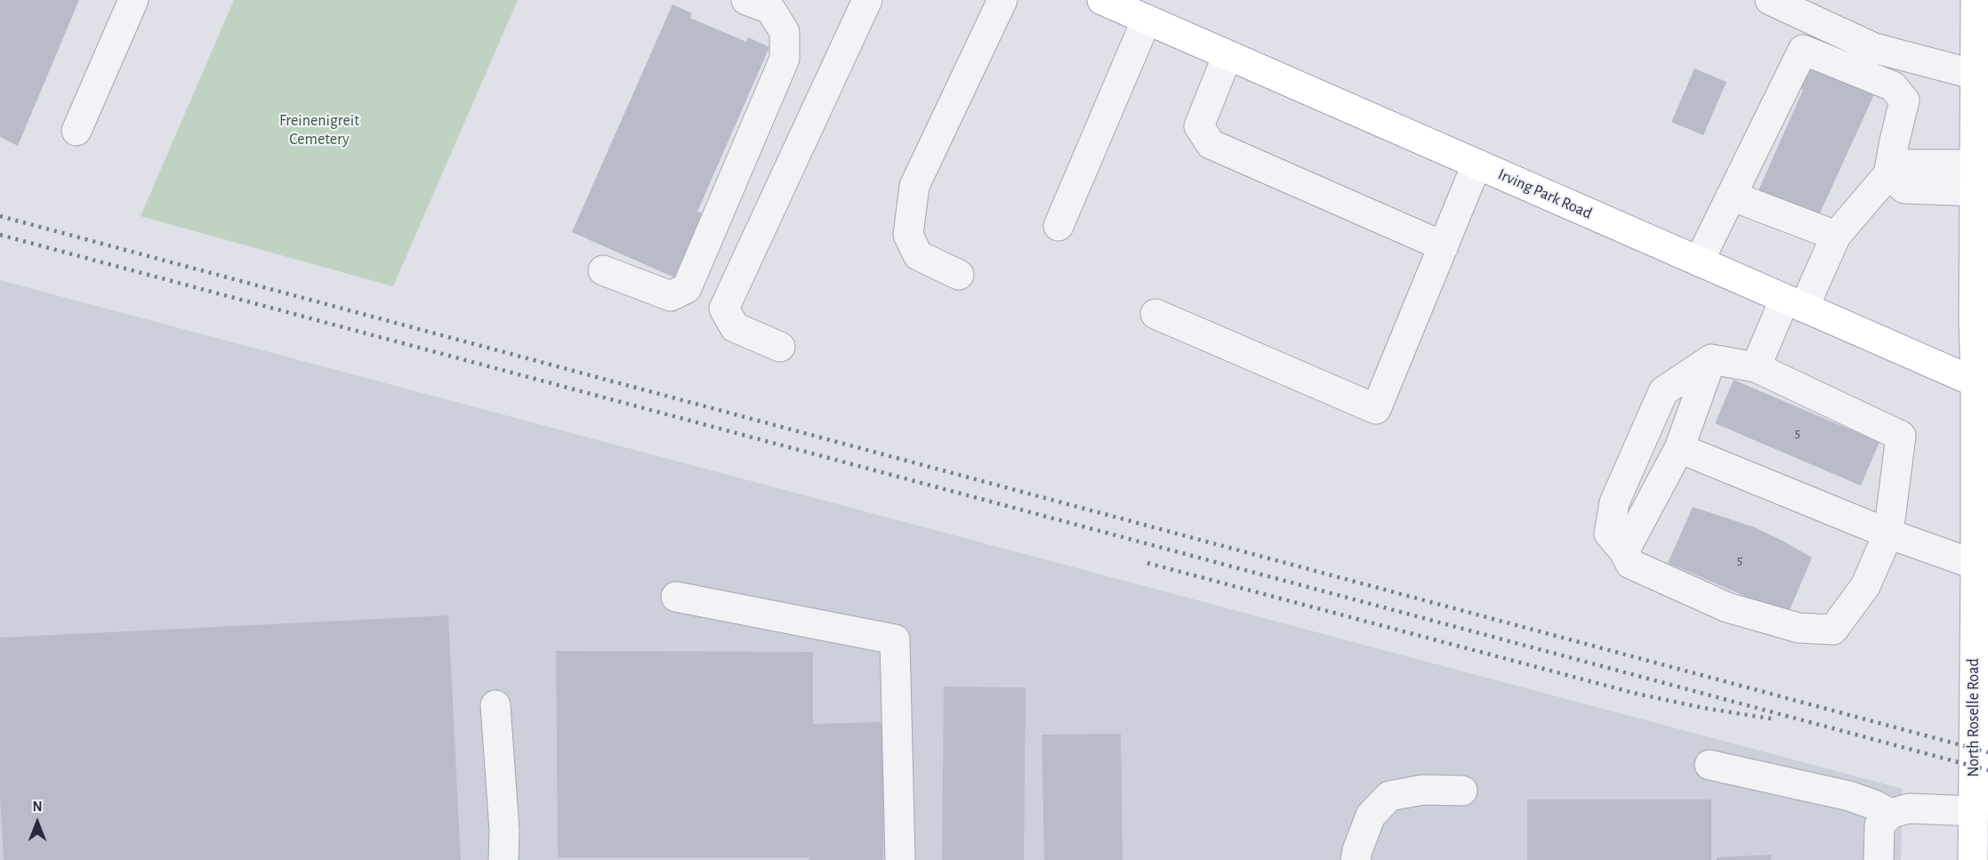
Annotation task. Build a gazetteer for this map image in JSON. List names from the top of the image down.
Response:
{
  "streets": {
    "main road": ["Irving Park Road", "North Roselle Road"]
  },
  "crossings": [
    ["Irving Park Road", "North Roselle Road"]
  ],
  "parks": ["Freinenigreit Cemetery"],
  "house_numbers": ["5", "5"],
  "north": "top"
}
